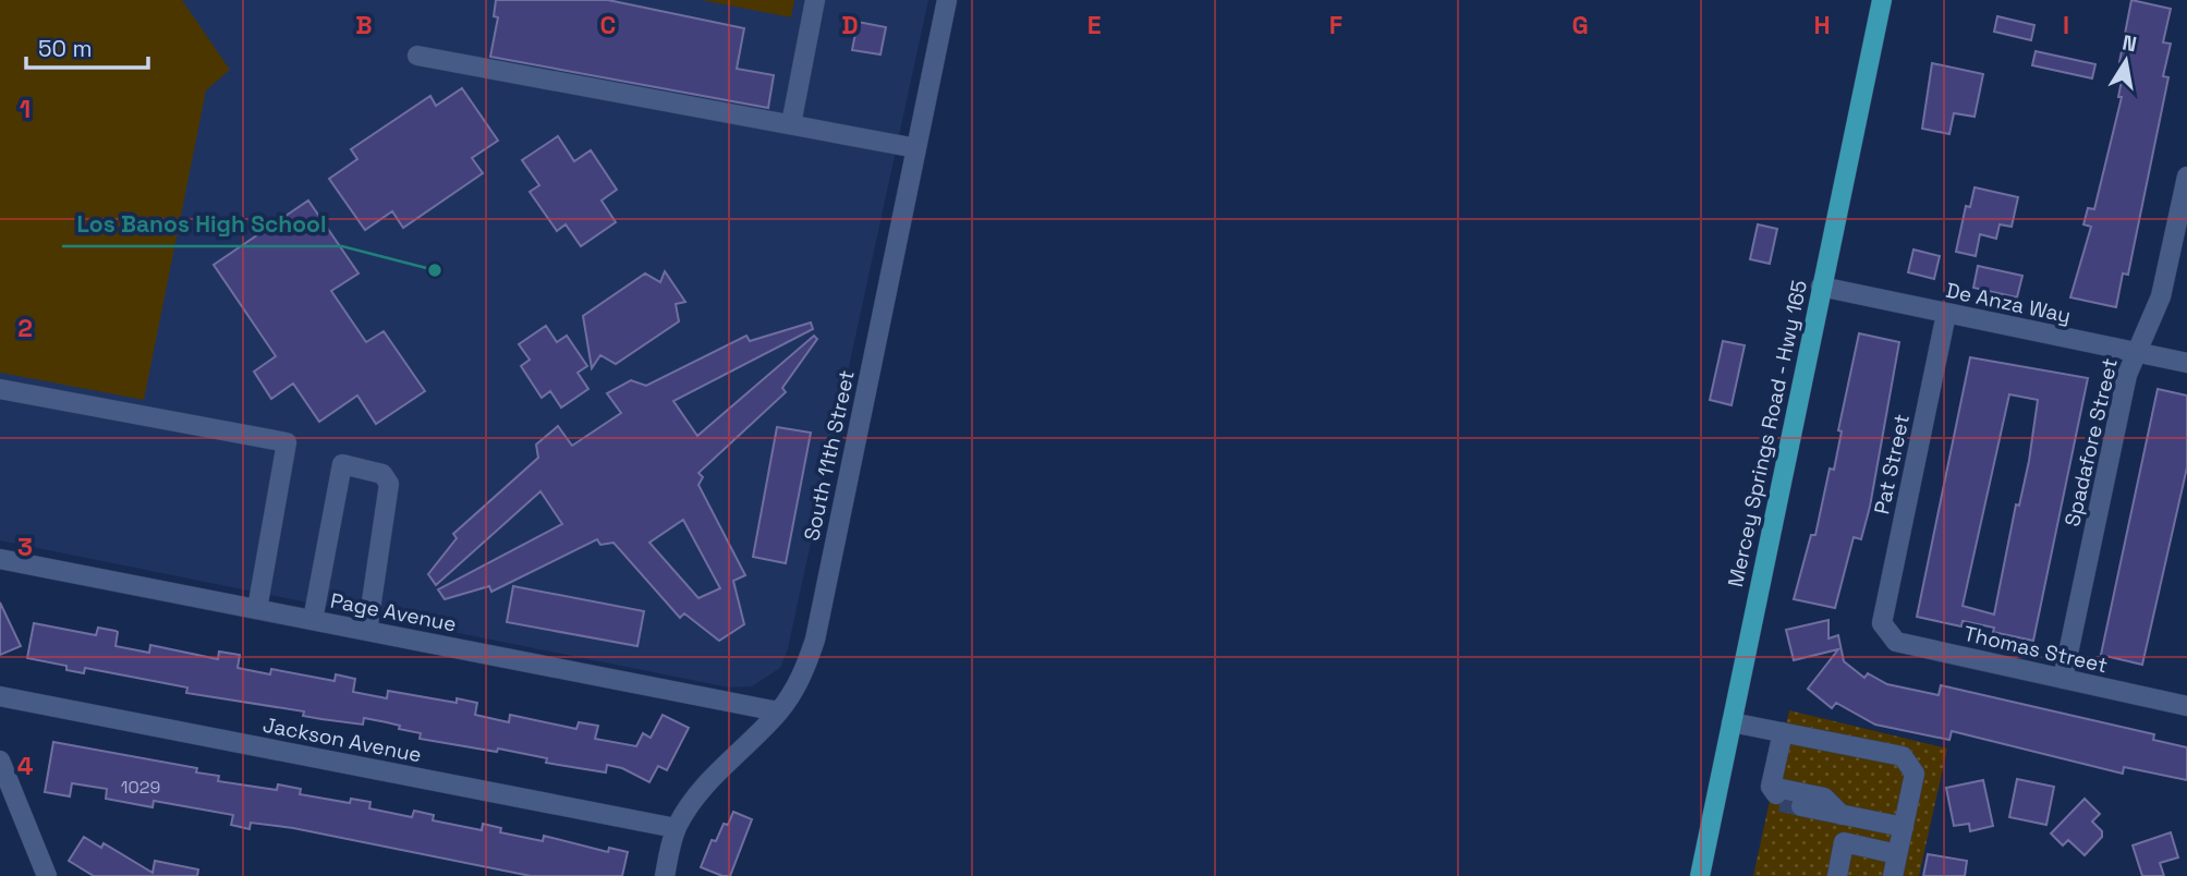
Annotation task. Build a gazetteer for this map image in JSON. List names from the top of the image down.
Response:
{
  "streets": {
    "main road": ["Mercey Springs Road - Hwy 165"],
    "street": [
      "De Anza Way",
      "Spadafore Street",
      "South 11th Street",
      "Pat Street",
      "Page Avenue",
      "Thomas Street",
      "Jackson Avenue"
    ]
  },
  "crossings": [
    ["De Anza Way", "Mercey Springs Road - Hwy 165"],
    ["De Anza Way", "Spadafore Street"],
    ["De Anza Way", "Pat Street"],
    ["Spadafore Street", "Thomas Street"],
    ["South 11th Street", "Page Avenue"],
    ["South 11th Street", "Jackson Avenue"],
    ["Pat Street", "Thomas Street"]
  ],
  "places": ["Los Banos High School"],
  "house_numbers": ["1029"],
  "scale_bar": "50 m",
  "north": "top",
  "grid": {
    "columns": [
      "B",
      "C",
      "D",
      "E",
      "F",
      "G",
      "H",
      "I"
    ],
    "rows": [
      "1",
      "2",
      "3",
      "4"
    ]
  }
}
